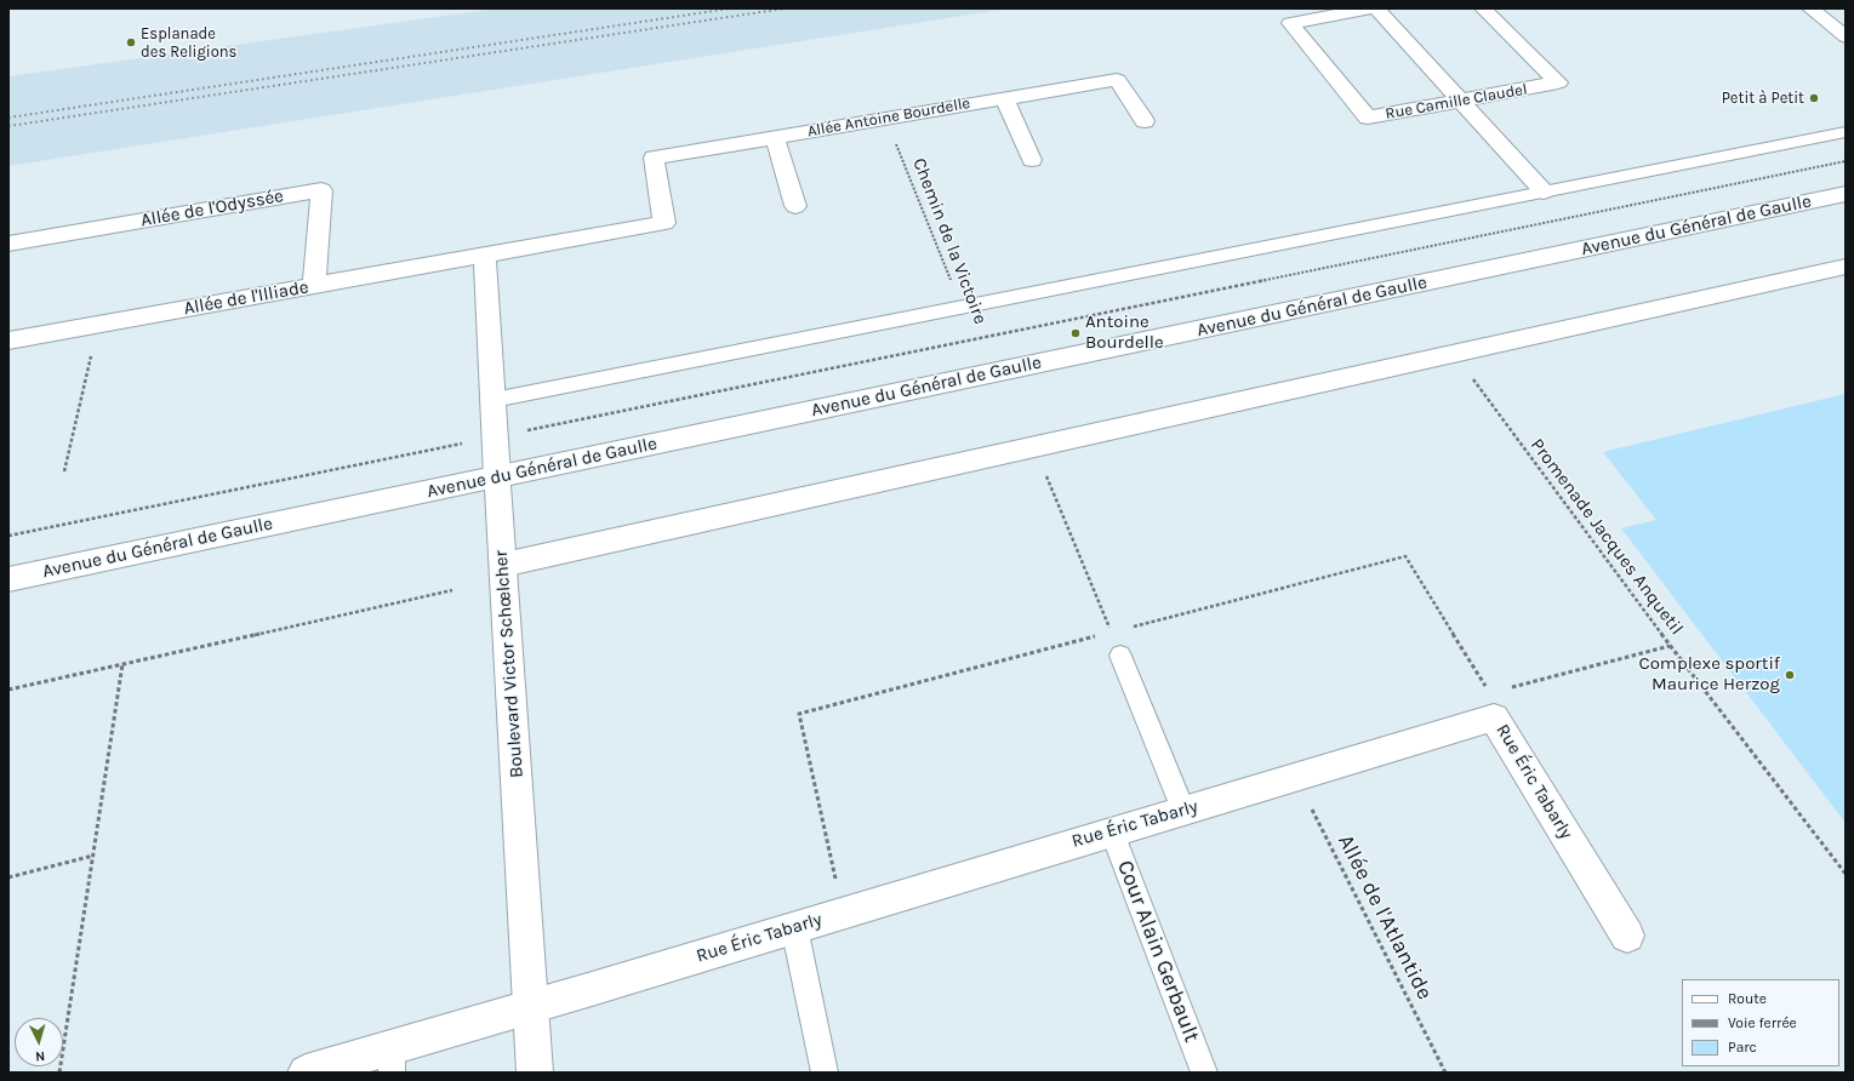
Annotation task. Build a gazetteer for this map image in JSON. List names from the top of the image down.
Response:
{
  "streets": {
    "street": [
      "Rue Camille Claudel",
      "Allée Antoine Bourdelle",
      "Allée de l'Odyssée",
      "Avenue du Général de Gaulle",
      "Allée de l'Illiade",
      "Boulevard Victor Schœlcher",
      "Rue Éric Tabarly"
    ],
    "lane": ["Cour Alain Gerbault"],
    "path": ["Chemin de la Victoire", "Promenade Jacques Anquetil", "Allée de l'Atlantide"]
  },
  "crossings": [
    ["Allée Antoine Bourdelle", "Chemin de la Victoire"],
    ["Allée Antoine Bourdelle", "Allée de l'Illiade"],
    ["Allée Antoine Bourdelle", "Boulevard Victor Schœlcher"],
    ["Allée de l'Odyssée", "Allée de l'Illiade"],
    ["Avenue du Général de Gaulle", "Chemin de la Victoire"],
    ["Avenue du Général de Gaulle", "Boulevard Victor Schœlcher"],
    ["Allée de l'Illiade", "Boulevard Victor Schœlcher"],
    ["Boulevard Victor Schœlcher", "Rue Éric Tabarly"],
    ["Rue Éric Tabarly", "Allée de l'Atlantide"],
    ["Rue Éric Tabarly", "Cour Alain Gerbault"]
  ],
  "places": [
    "Esplanade des Religions",
    "Petit à Petit",
    "Antoine Bourdelle",
    "Complexe sportif Maurice Herzog"
  ],
  "legend": ["Route", "Voie ferrée", "Parc"],
  "north": "bottom"
}
